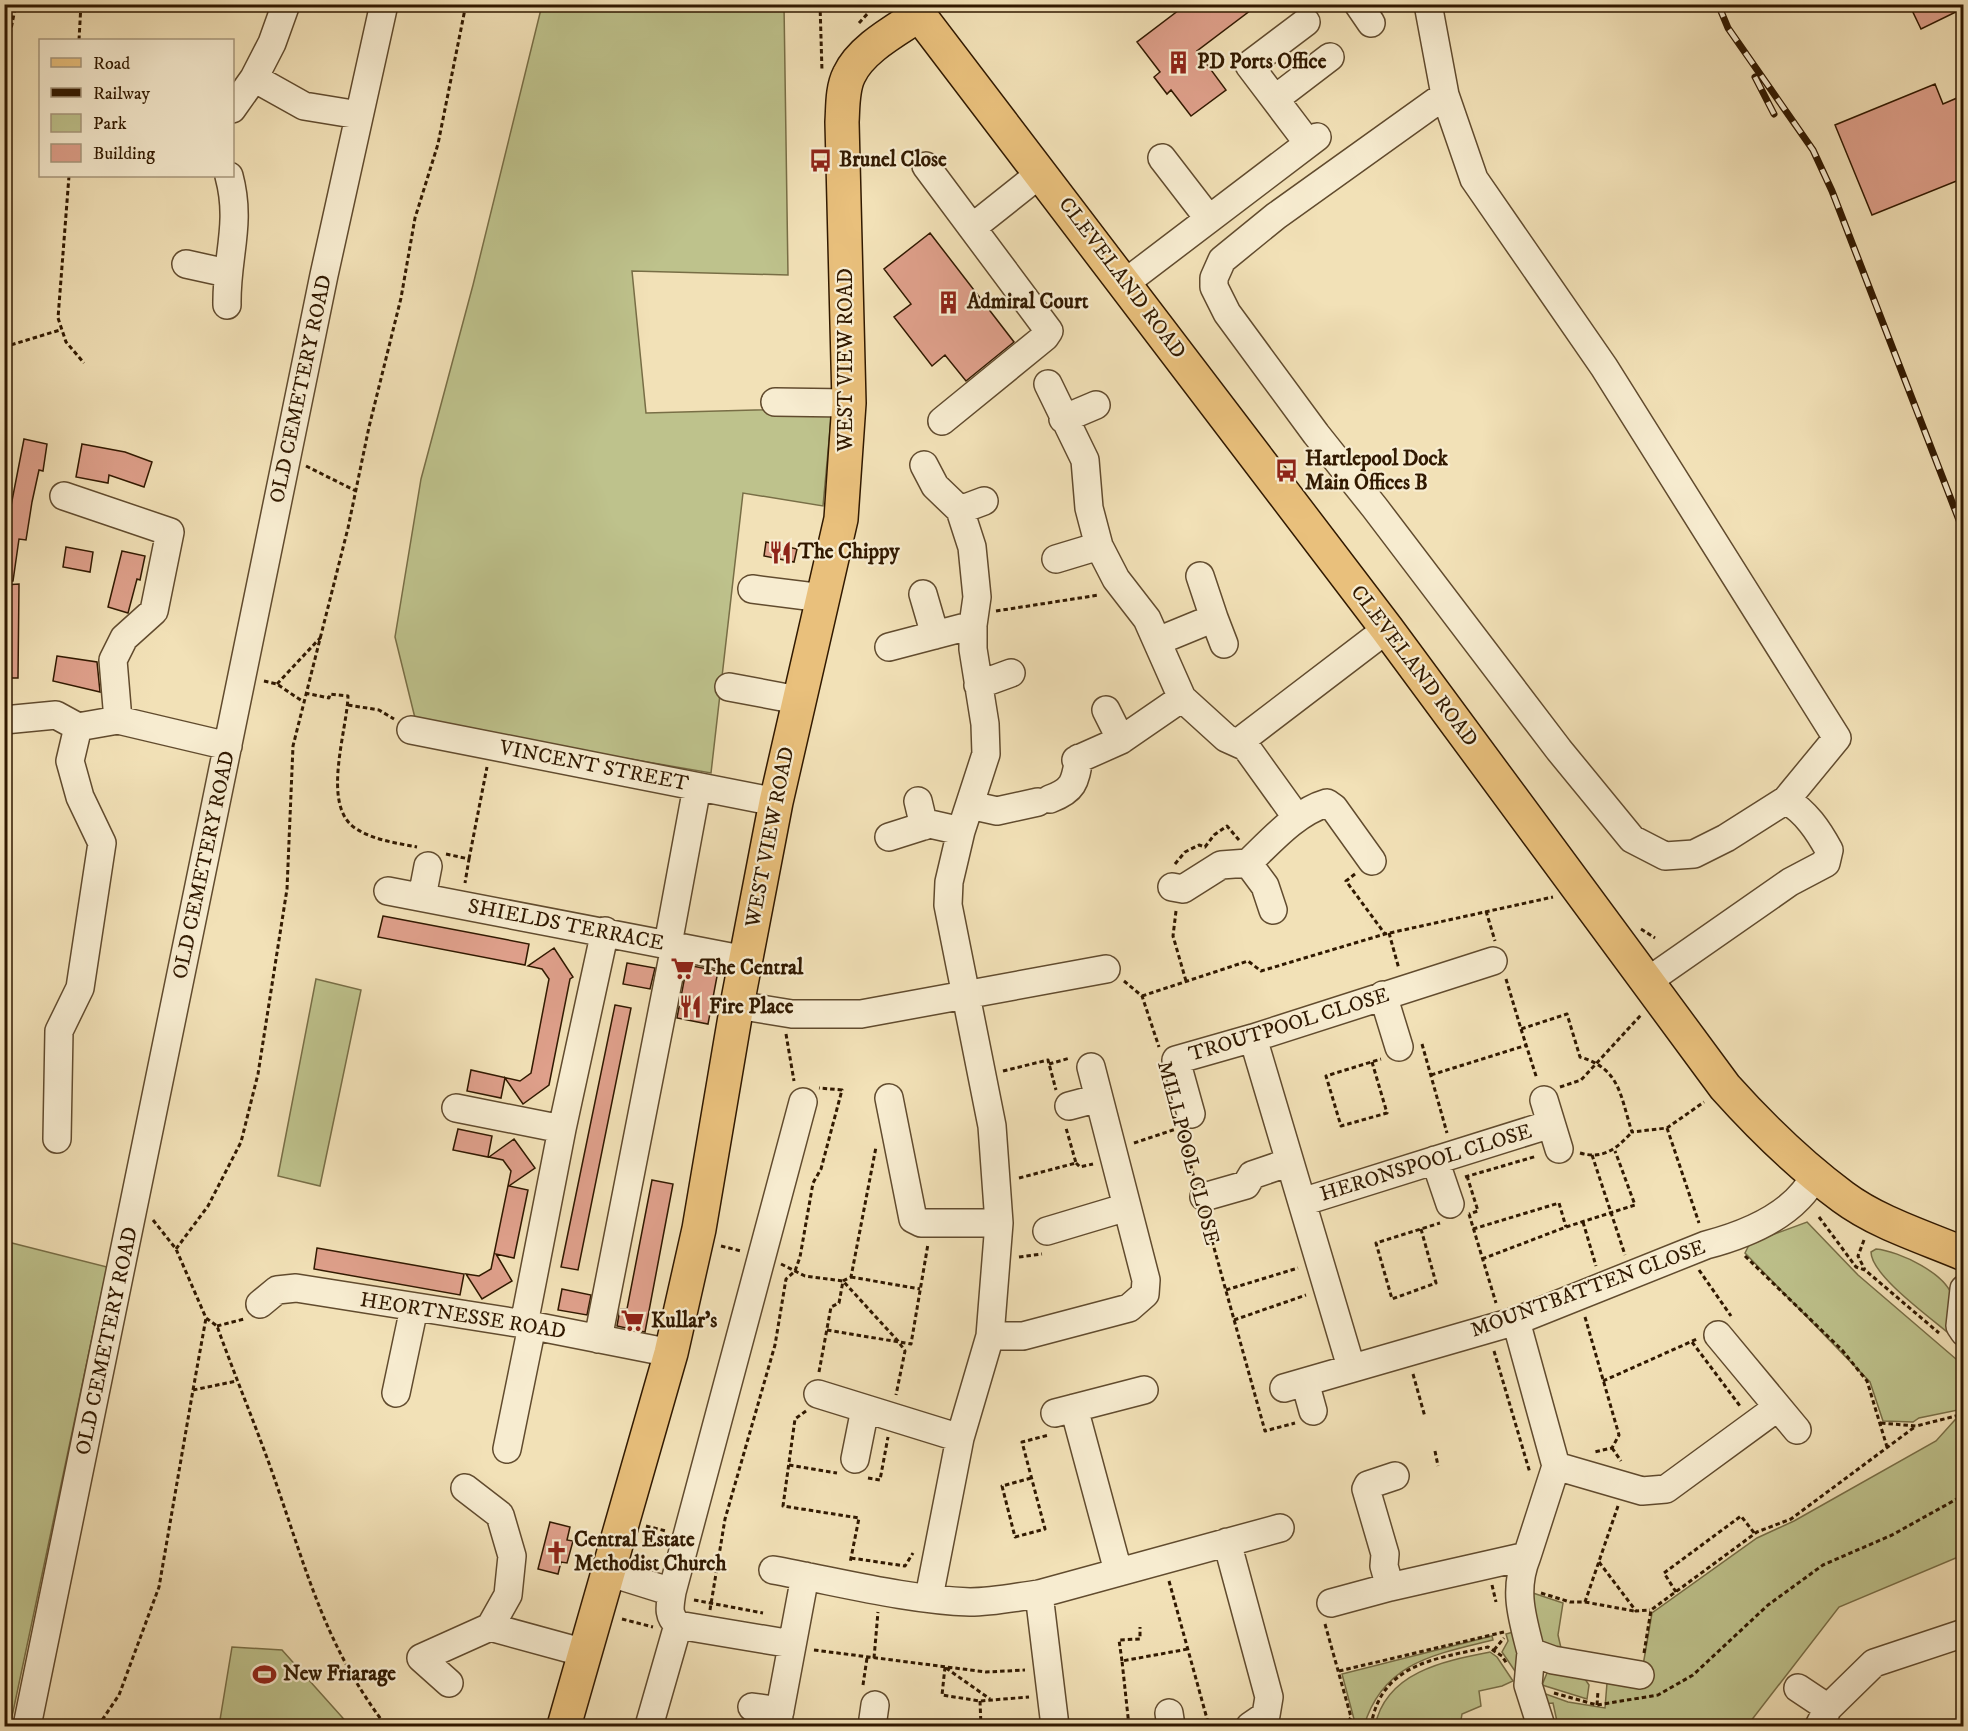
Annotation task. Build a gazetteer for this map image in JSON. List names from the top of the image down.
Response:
{
  "streets": {
    "main road": ["CLEVELAND ROAD", "WEST VIEW ROAD"],
    "street": [
      "OLD CEMETERY ROAD",
      "VINCENT STREET",
      "SHIELDS TERRACE",
      "TROUTPOOL CLOSE",
      "HERONSPOOL CLOSE",
      "MOUNTBATTEN CLOSE",
      "HEORTNESSE ROAD"
    ],
    "path": ["MILLPOOL CLOSE"]
  },
  "crossings": [
    ["CLEVELAND ROAD", "WEST VIEW ROAD"],
    ["CLEVELAND ROAD", "MOUNTBATTEN CLOSE"],
    ["WEST VIEW ROAD", "VINCENT STREET"],
    ["WEST VIEW ROAD", "SHIELDS TERRACE"],
    ["WEST VIEW ROAD", "HEORTNESSE ROAD"],
    ["TROUTPOOL CLOSE", "MILLPOOL CLOSE"],
    ["MILLPOOL CLOSE", "MOUNTBATTEN CLOSE"]
  ],
  "places": {
    "building": ["PD Ports Office", "Admiral Court"],
    "bus stop": ["Brunel Close", "Hartlepool Dock Main Offices B"],
    "restaurant": ["The Chippy", "Fire Place"],
    "supermarket": ["The Central", "Kullar's"],
    "church": ["Central Estate Methodist Church"],
    "sports": ["New Friarage"]
  },
  "legend": [
    "Road",
    "Railway",
    "Park",
    "Building"
  ]
}
